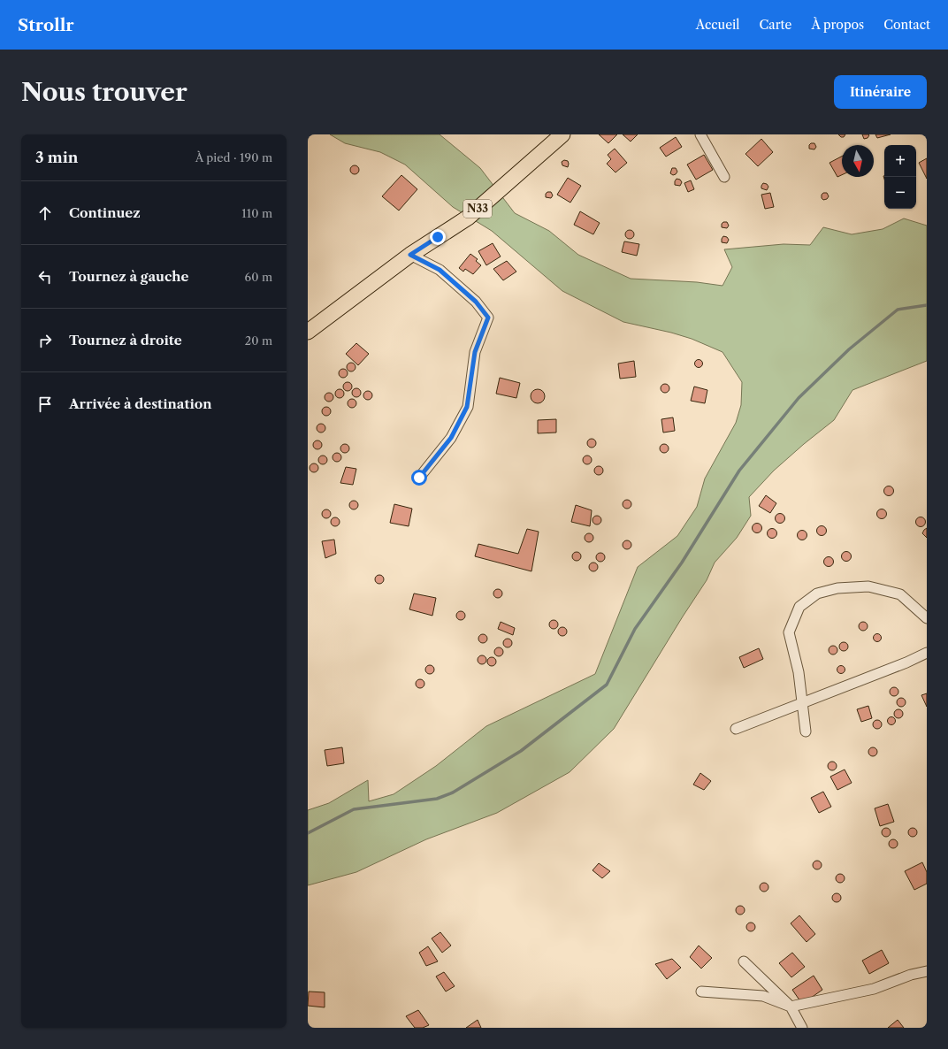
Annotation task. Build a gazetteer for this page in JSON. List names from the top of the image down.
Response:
{
  "streets": {
    "main road": ["N33"]
  },
  "north": "bottom",
  "page": {
    "header": "Strollr",
    "nav": [
      "Accueil",
      "Carte",
      "À propos",
      "Contact"
    ],
    "buttons": "Itinéraire",
    "title": "Nous trouver",
    "heading": ["3 min", "À pied · 190 m"],
    "map_buttons": ["+", "−"],
    "list": [
      ["Continuez", "110 m"],
      ["Tournez à gauche", "60 m"],
      ["Tournez à droite", "20 m"],
      "Arrivée à destination"
    ]
  }
}
